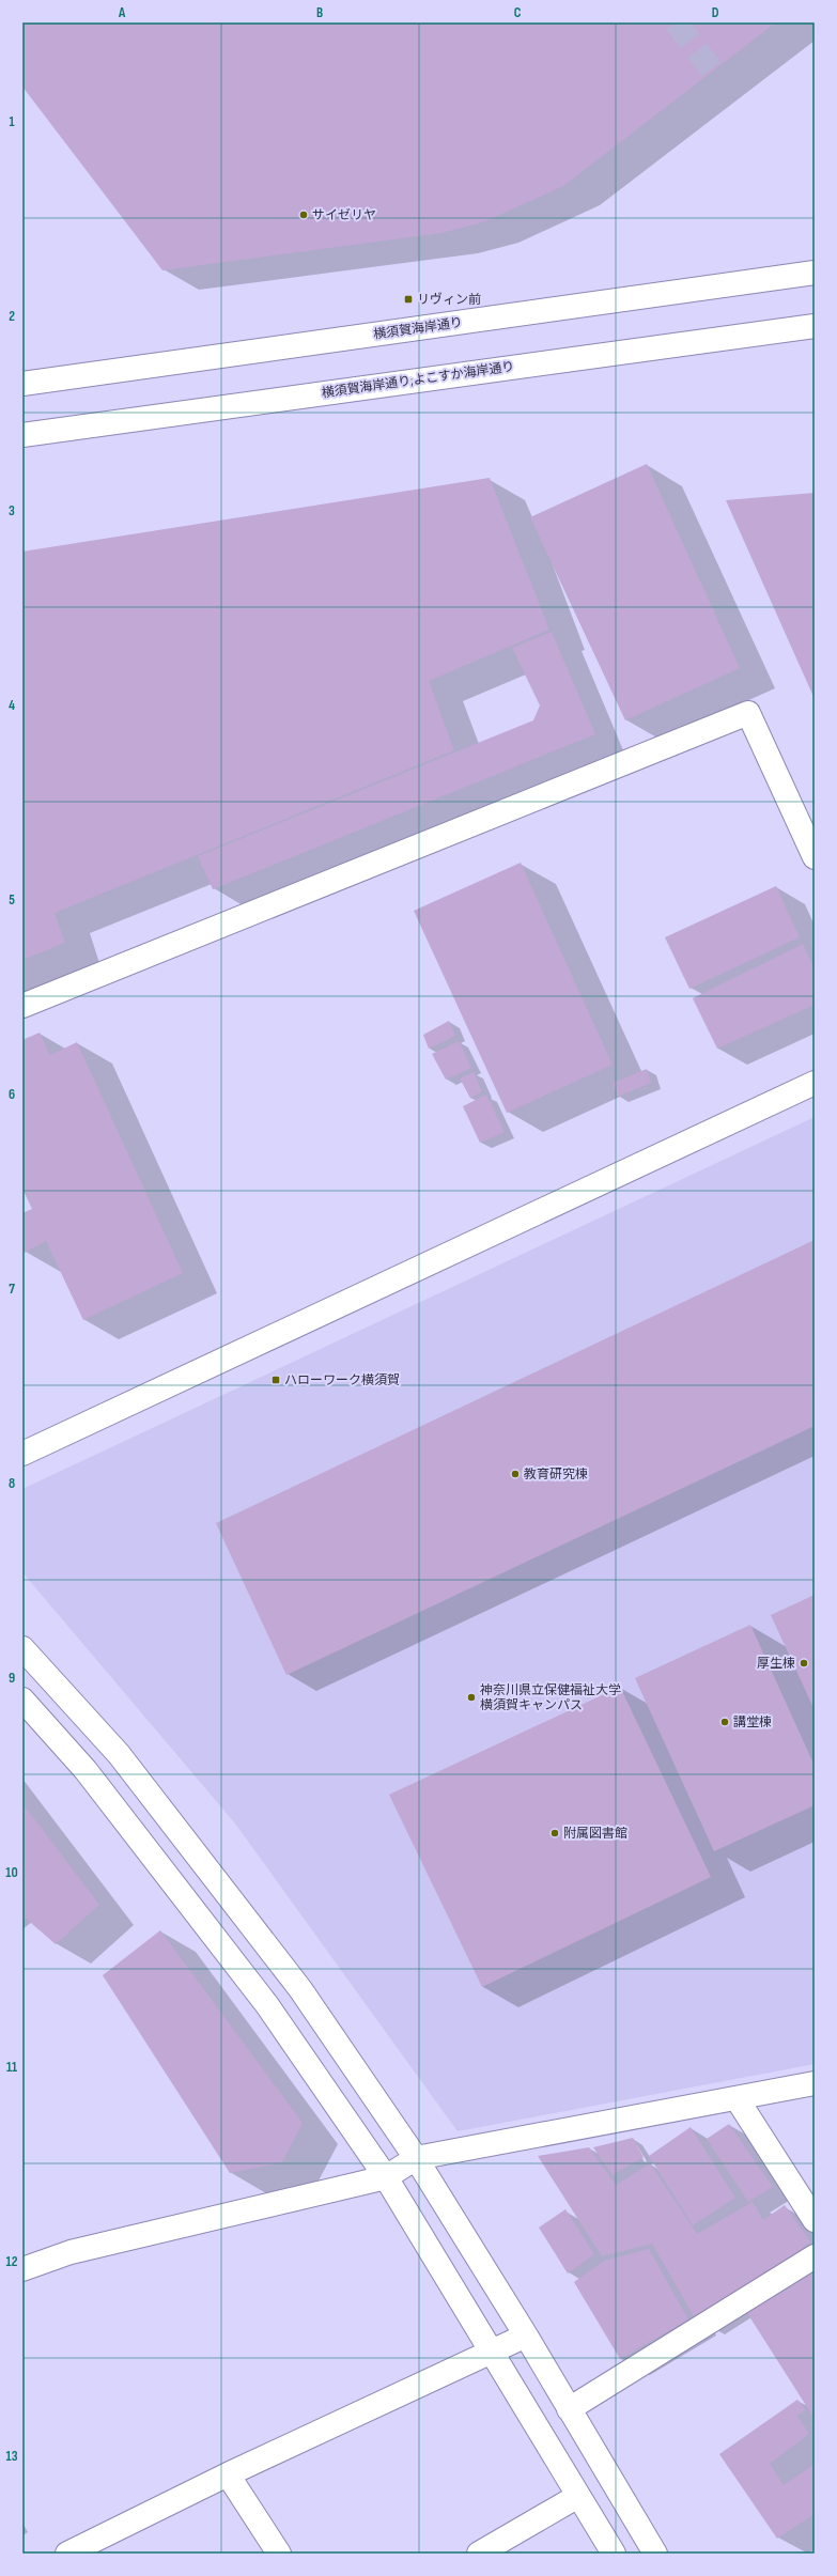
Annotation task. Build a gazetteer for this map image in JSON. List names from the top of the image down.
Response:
{
  "streets": {
    "street": ["横須賀海岸通り", "横須賀海岸通り;よこすか海岸通り"]
  },
  "places": {
    "other": [
      "サイゼリヤ",
      "教育研究棟",
      "厚生棟",
      "神奈川県立保健福祉大学 横須賀キャンパス",
      "講堂棟",
      "附属図書館"
    ],
    "transit": ["リヴィン前", "ハローワーク横須賀"]
  },
  "grid": {
    "columns": [
      "A",
      "B",
      "C",
      "D"
    ],
    "rows": [
      "1",
      "2",
      "3",
      "4",
      "5",
      "6",
      "7",
      "8",
      "9",
      "10",
      "11",
      "12",
      "13"
    ]
  }
}
